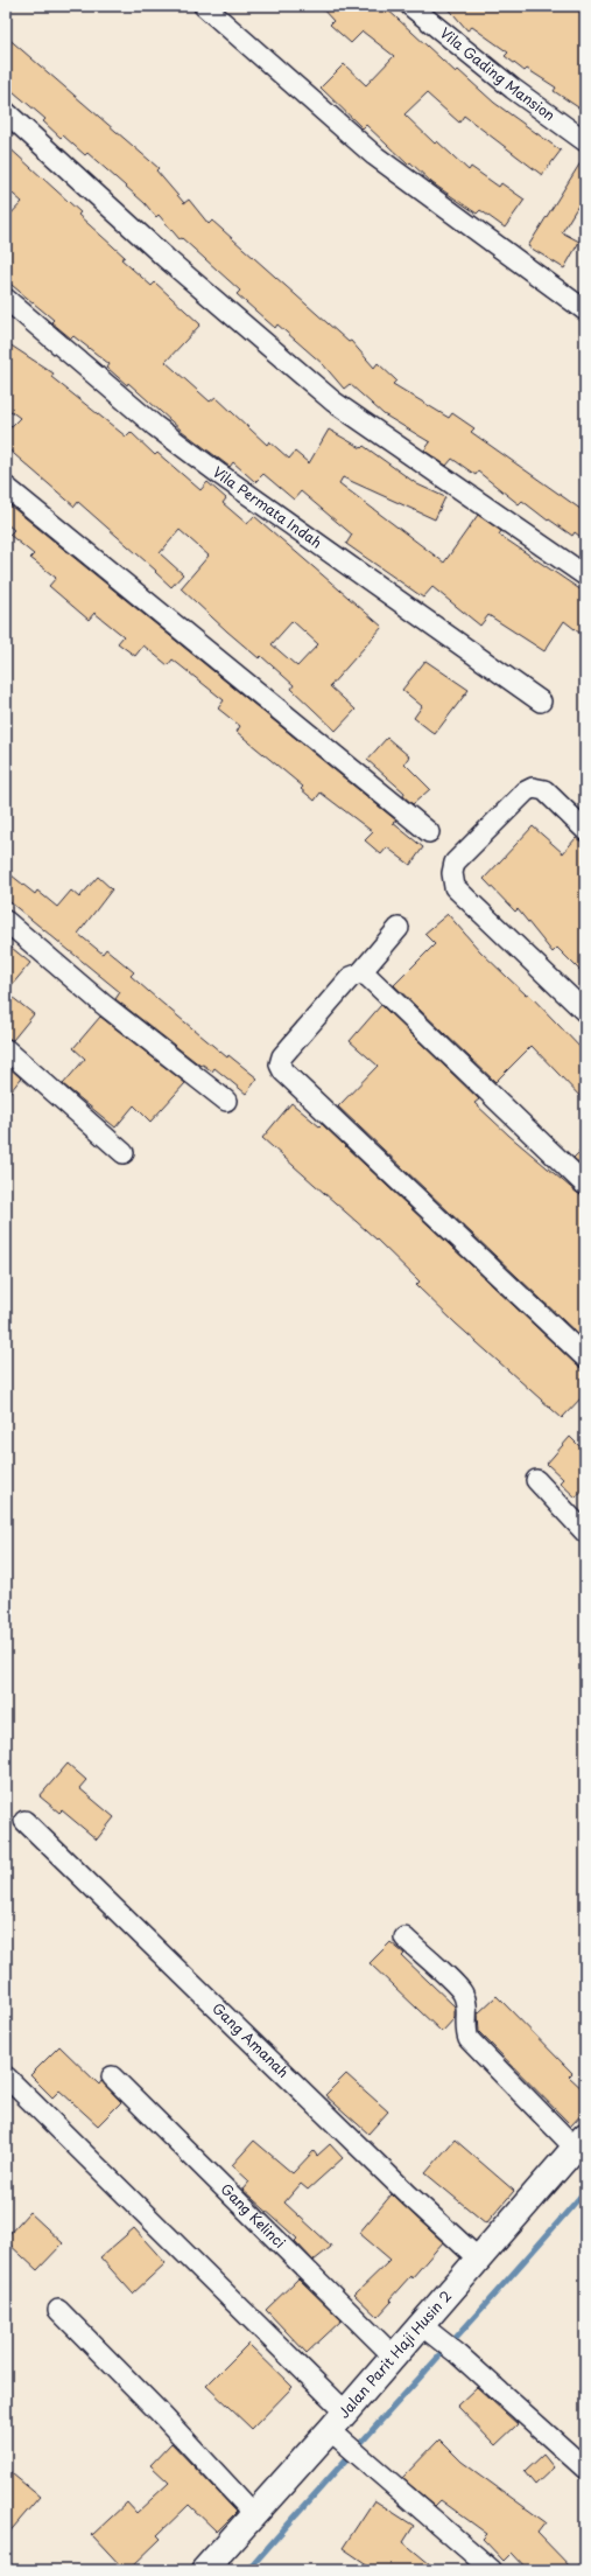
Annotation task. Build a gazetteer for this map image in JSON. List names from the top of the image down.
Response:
{
  "streets": {
    "street": [
      "Vila Gading Mansion",
      "Vila Permata Indah",
      "Gang Amanah",
      "Gang Kelinci",
      "Jalan Parit Haji Husin 2"
    ]
  },
  "crossings": [
    ["Gang Amanah", "Jalan Parit Haji Husin 2"],
    ["Gang Kelinci", "Jalan Parit Haji Husin 2"]
  ]
}
